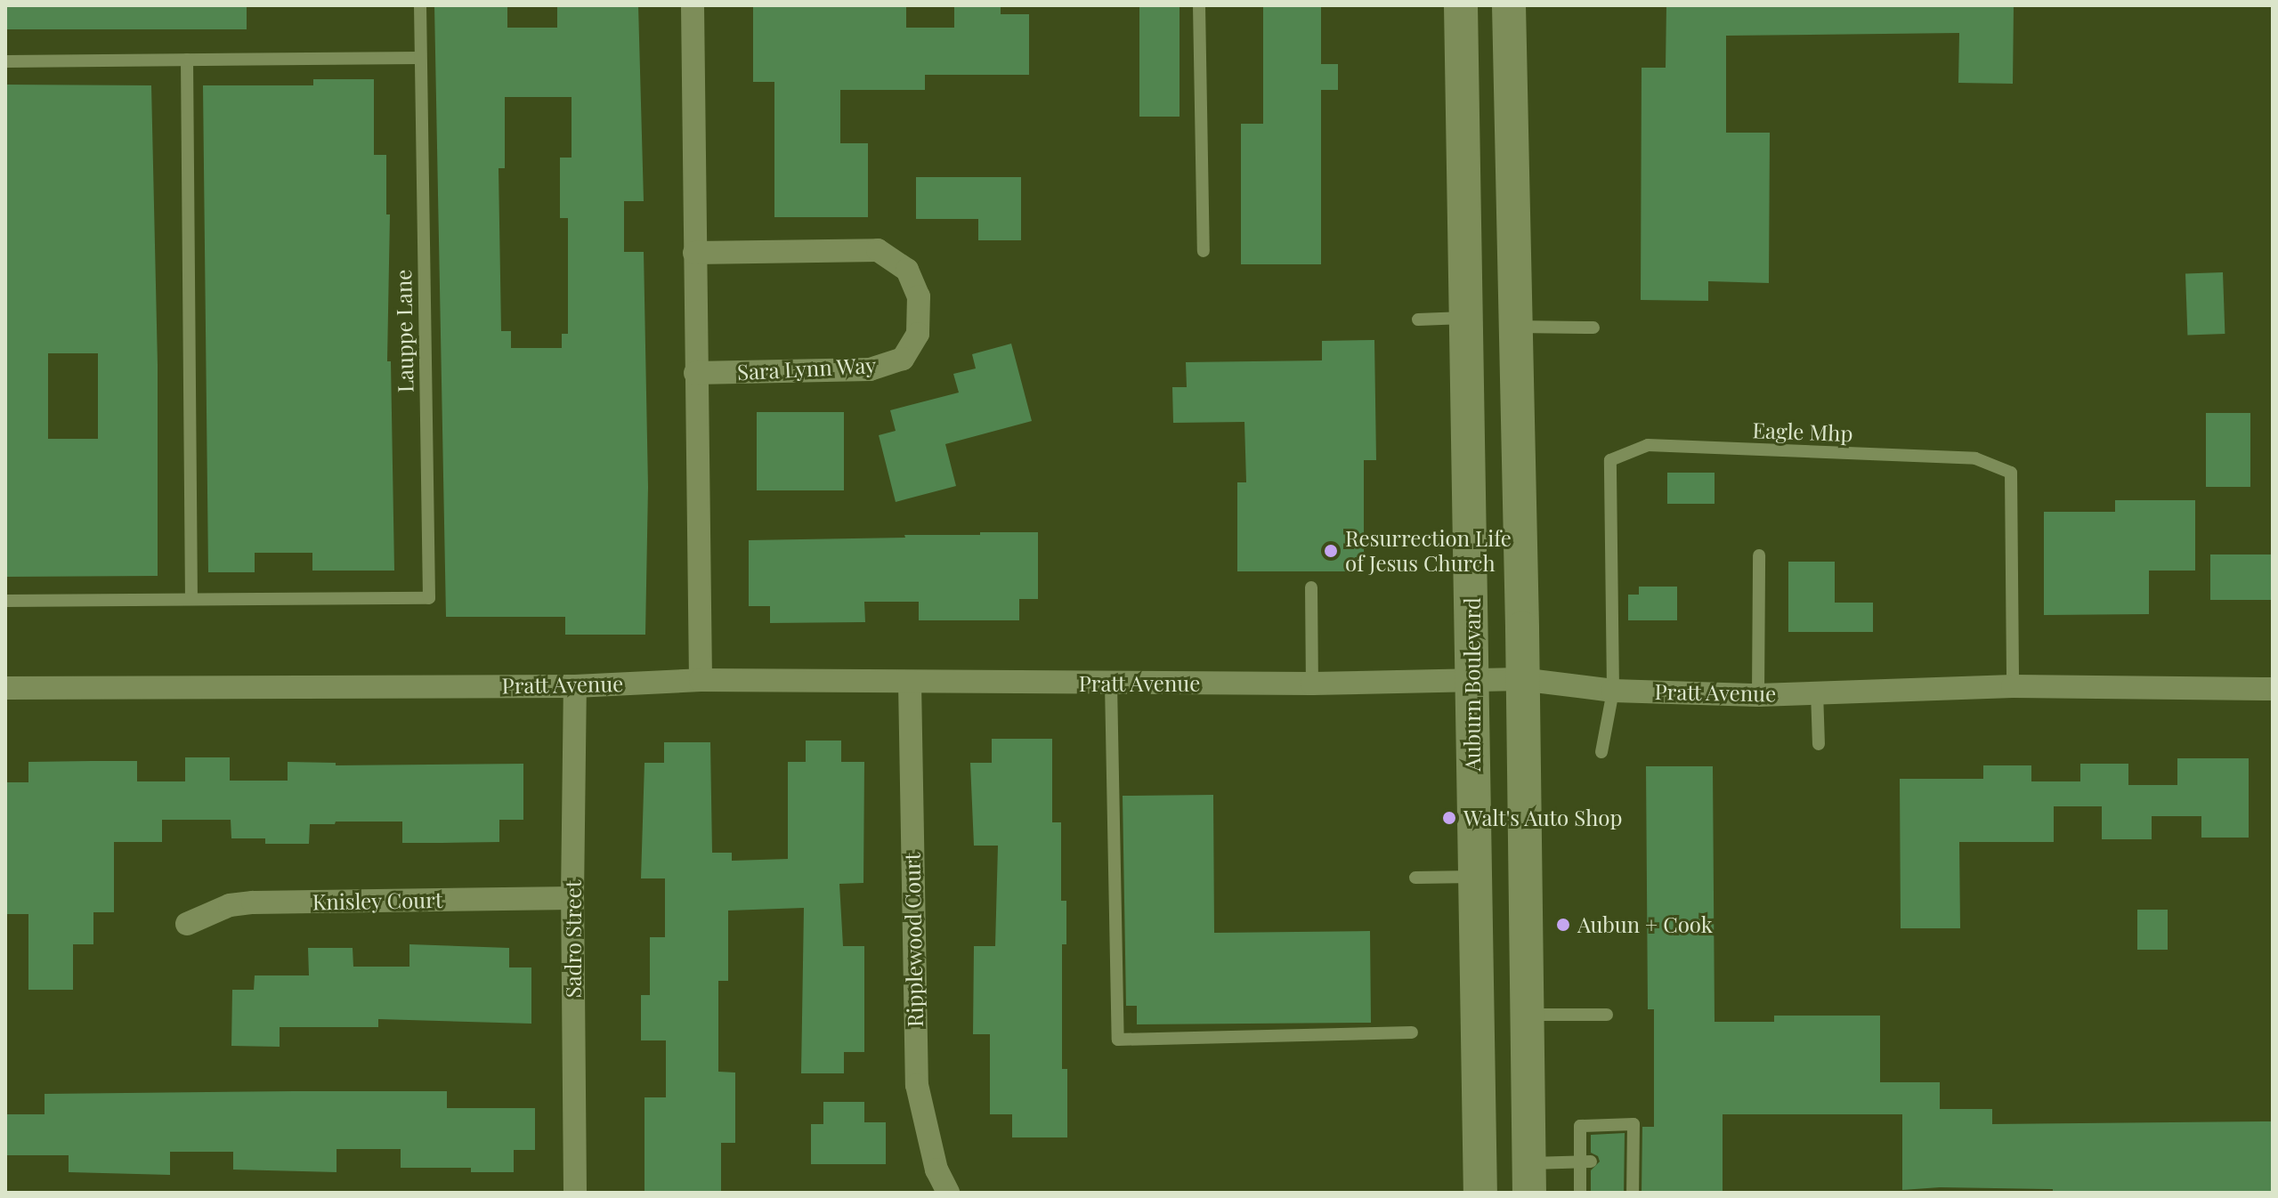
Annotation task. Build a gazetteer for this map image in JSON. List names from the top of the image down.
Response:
{
  "streets": {
    "main road": ["Auburn Boulevard"],
    "street": [
      "Sara Lynn Way",
      "Pratt Avenue",
      "Knisley Court",
      "Sadro Street",
      "Ripplewood Court"
    ],
    "lane": ["Lauppe Lane", "Eagle Mhp"]
  },
  "crossings": [
    ["Eagle Mhp", "Pratt Avenue"],
    ["Pratt Avenue", "Auburn Boulevard"],
    ["Pratt Avenue", "Sadro Street"],
    ["Pratt Avenue", "Ripplewood Court"],
    ["Knisley Court", "Sadro Street"]
  ],
  "places": ["Resurrection Life of Jesus Church", "Walt's Auto Shop", "Aubun + Cook"]
}
